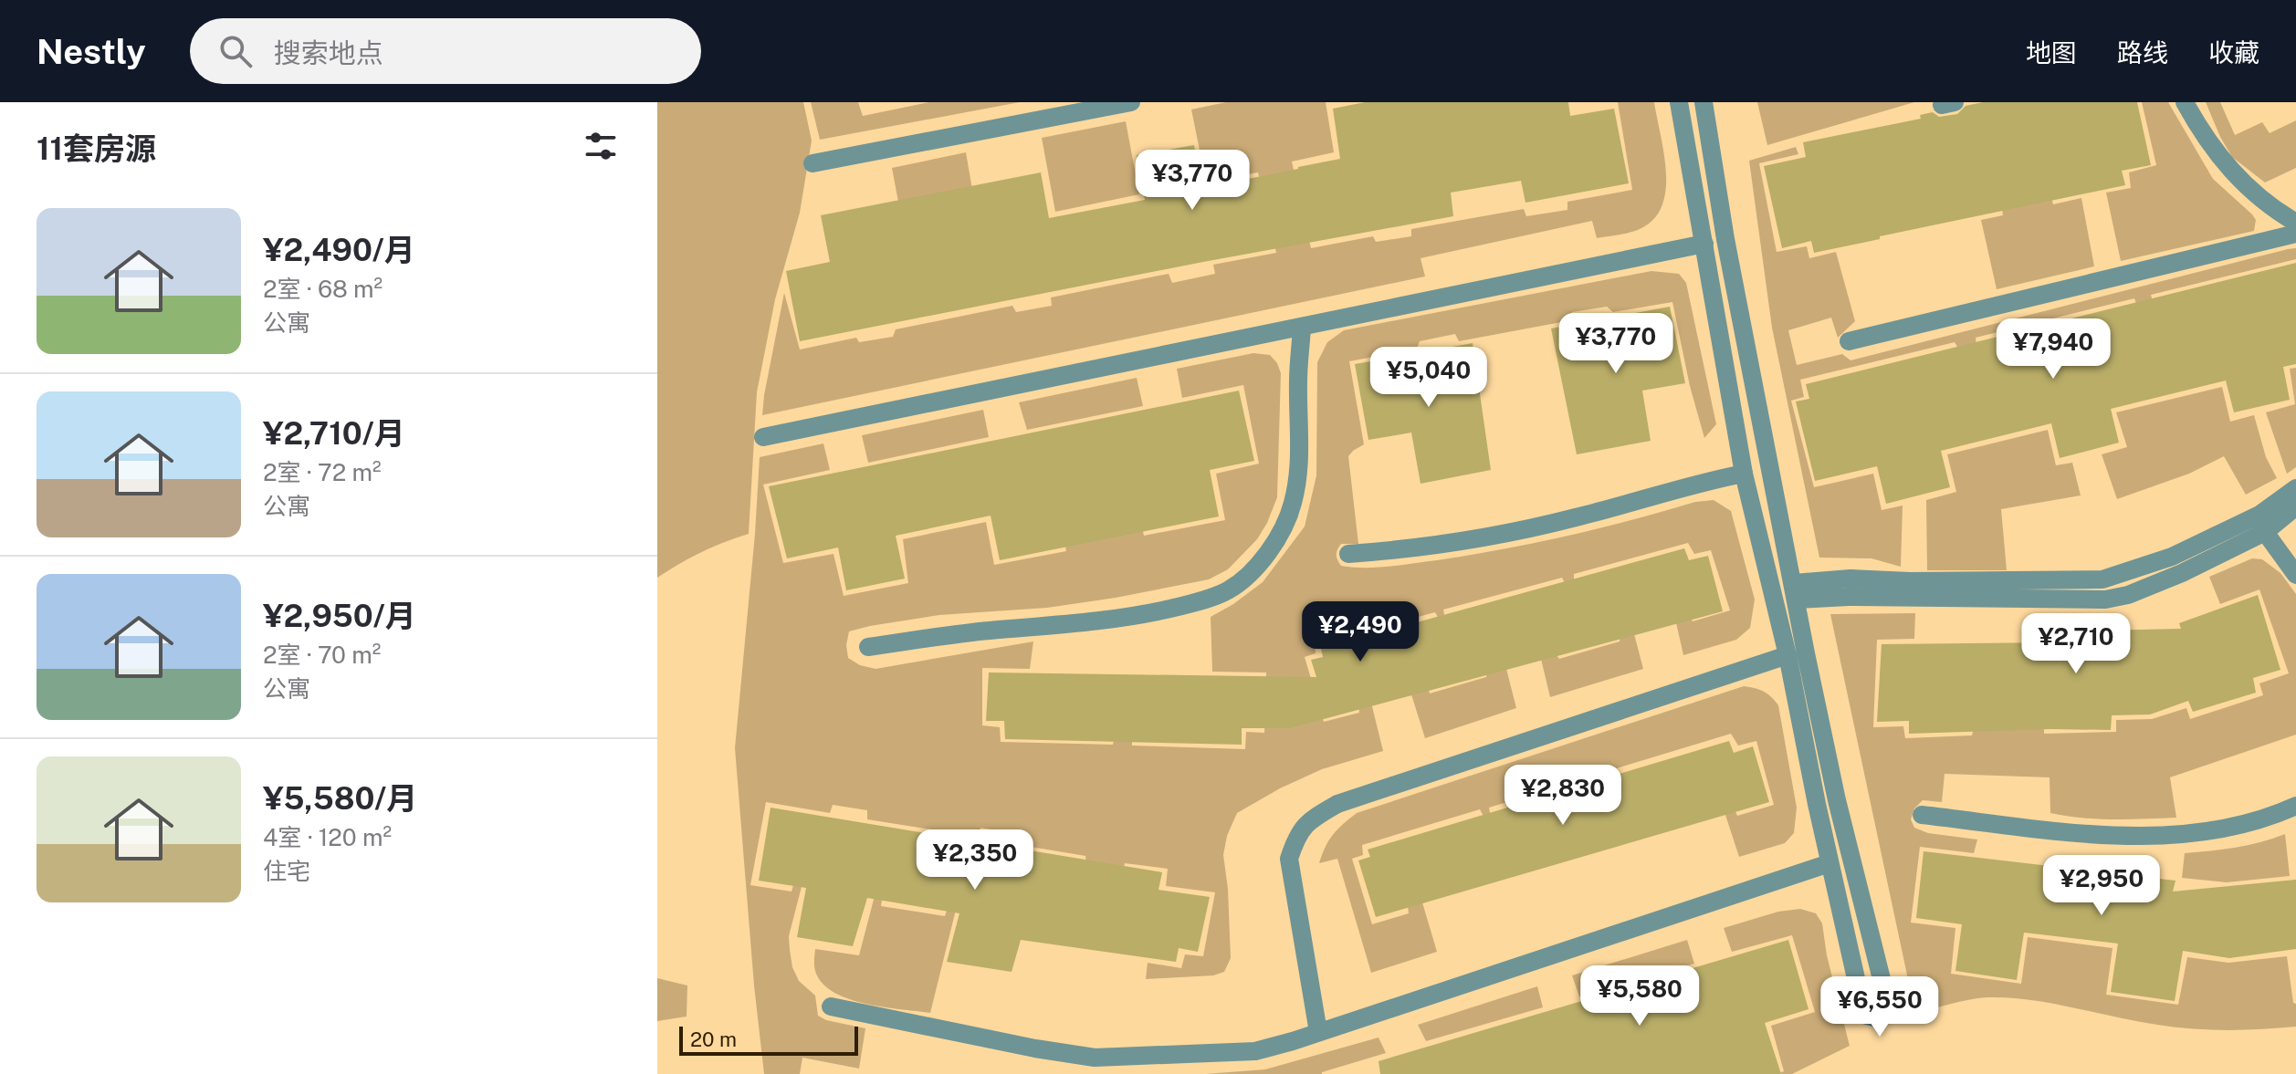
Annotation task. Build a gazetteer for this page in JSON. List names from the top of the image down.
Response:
{
  "scale_bar": "20 m",
  "page": {
    "header": "Nestly",
    "search": "搜索地点",
    "nav": ["地图", "路线", "收藏"],
    "heading": "11套房源",
    "price": [
      "¥3,770",
      "¥3,770",
      "¥7,940",
      "¥5,040",
      "¥2,490",
      "¥2,710",
      "¥2,830",
      "¥2,350",
      "¥2,950",
      "¥5,580",
      "¥6,550"
    ],
    "list": [
      {
        "name": "¥2,490/月",
        "note": "2室 · 68 m² · 公寓"
      },
      {
        "name": "¥2,710/月",
        "note": "2室 · 72 m² · 公寓"
      },
      {
        "name": "¥2,950/月",
        "note": "2室 · 70 m² · 公寓"
      },
      {
        "name": "¥5,580/月",
        "note": "4室 · 120 m² · 住宅"
      }
    ],
    "scale": "20 m"
  }
}
